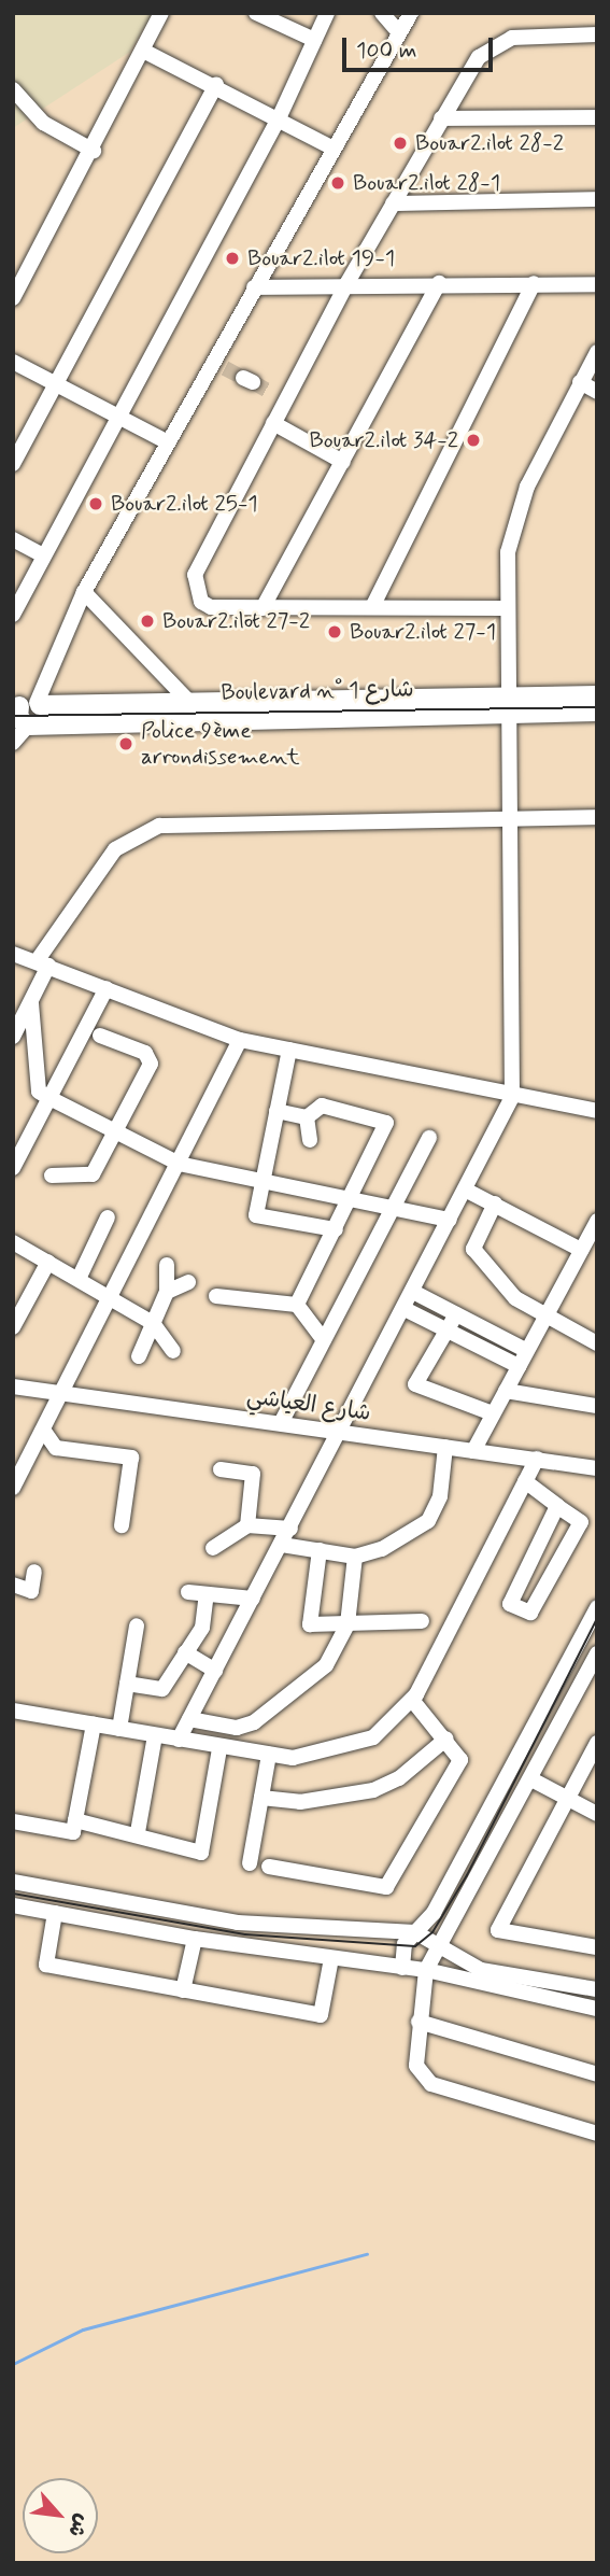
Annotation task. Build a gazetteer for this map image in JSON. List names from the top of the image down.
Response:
{
  "streets": {
    "main road": ["Boulevard n° شارع 1"],
    "street": ["شارع العياشي"]
  },
  "places": [
    "Bouar2.ilot 28-2",
    "Bouar2.ilot 28-1",
    "Bouar2.ilot 19-1",
    "Bouar2.ilot 34-2",
    "Bouar2.ilot 25-1",
    "Bouar2.ilot 27-2",
    "Bouar2.ilot 27-1",
    "Police 9ème arrondissement"
  ],
  "scale_bar": "100 m",
  "north": "bottom right"
}
